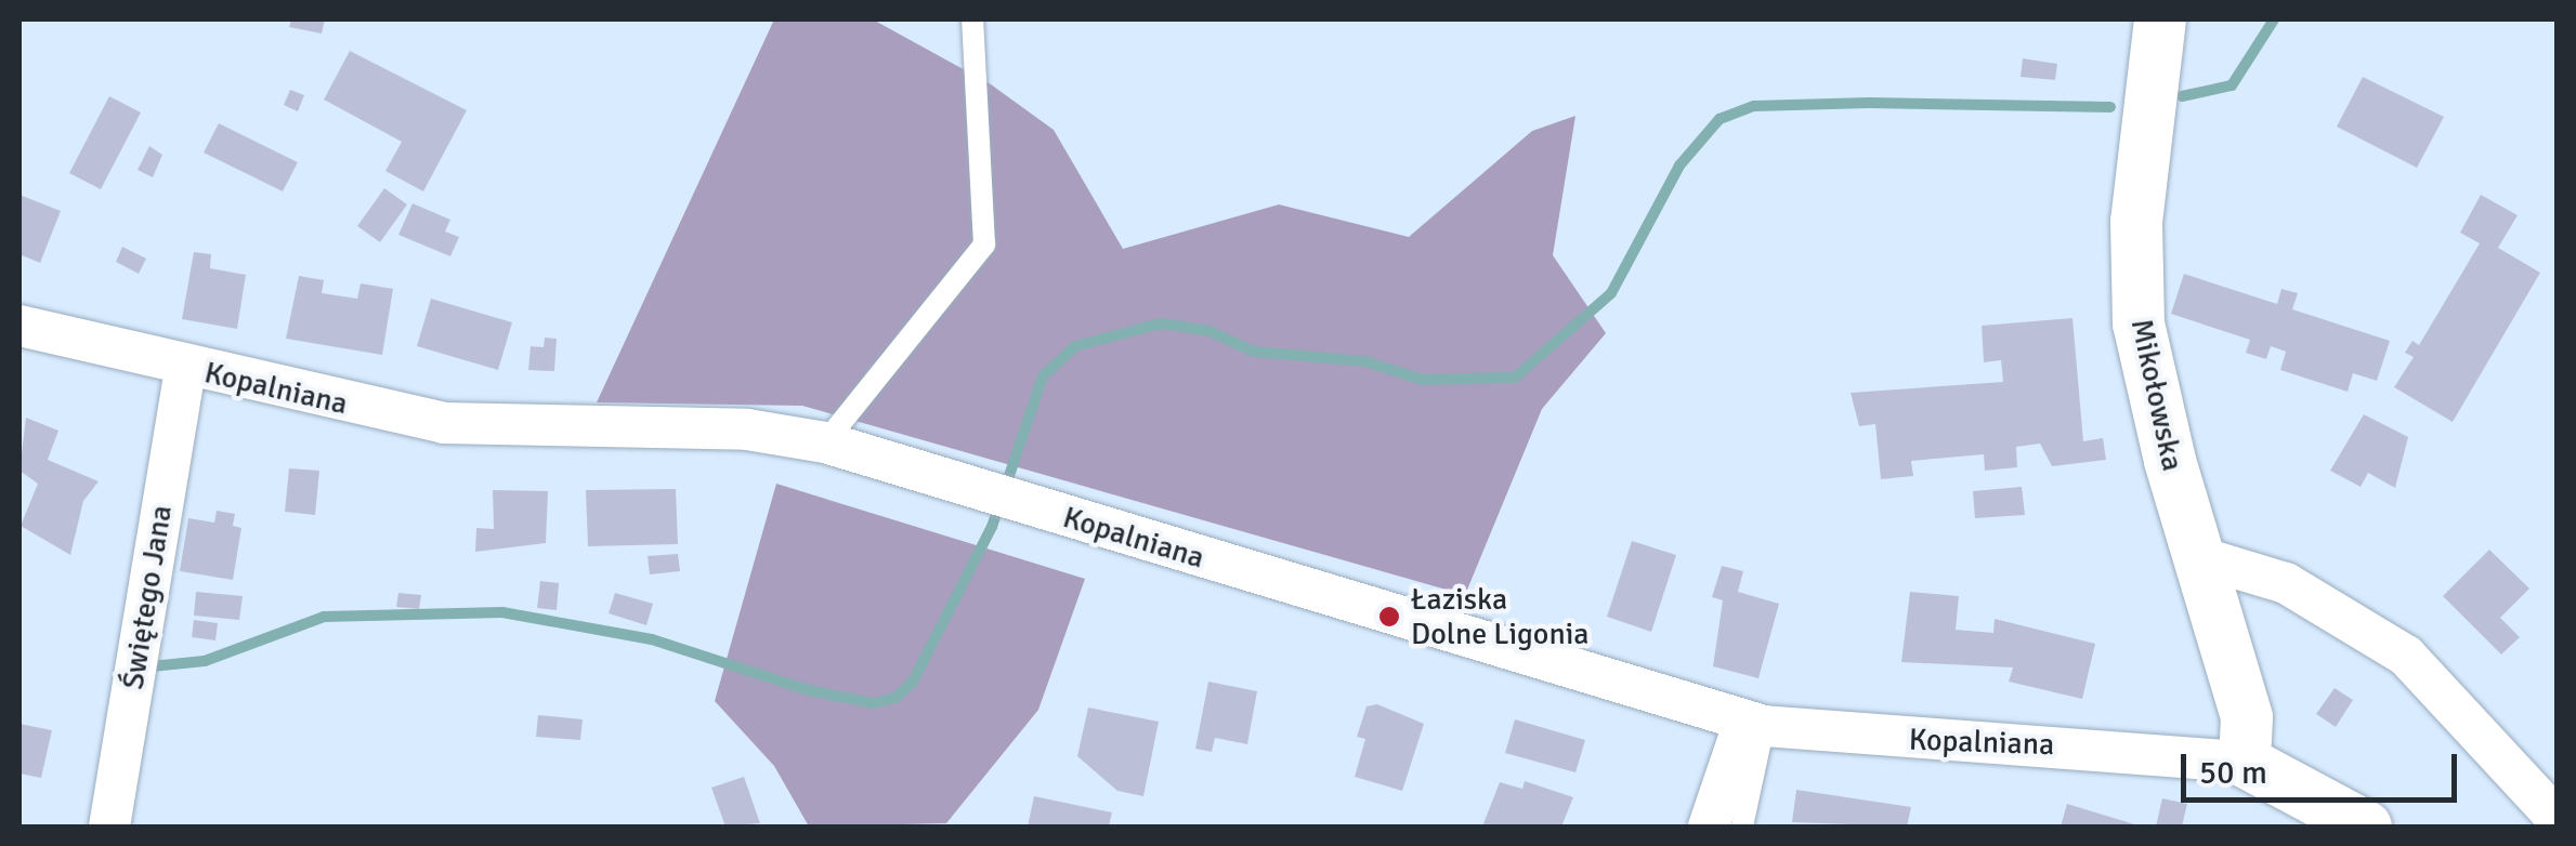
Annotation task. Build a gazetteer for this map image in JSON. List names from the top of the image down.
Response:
{
  "streets": {
    "street": ["Kopalniana", "Mikołowska", "Świętego Jana"]
  },
  "crossings": [
    ["Kopalniana", "Mikołowska"],
    ["Kopalniana", "Świętego Jana"]
  ],
  "places": ["Łaziska Dolne Ligonia"],
  "scale_bar": "50 m"
}
